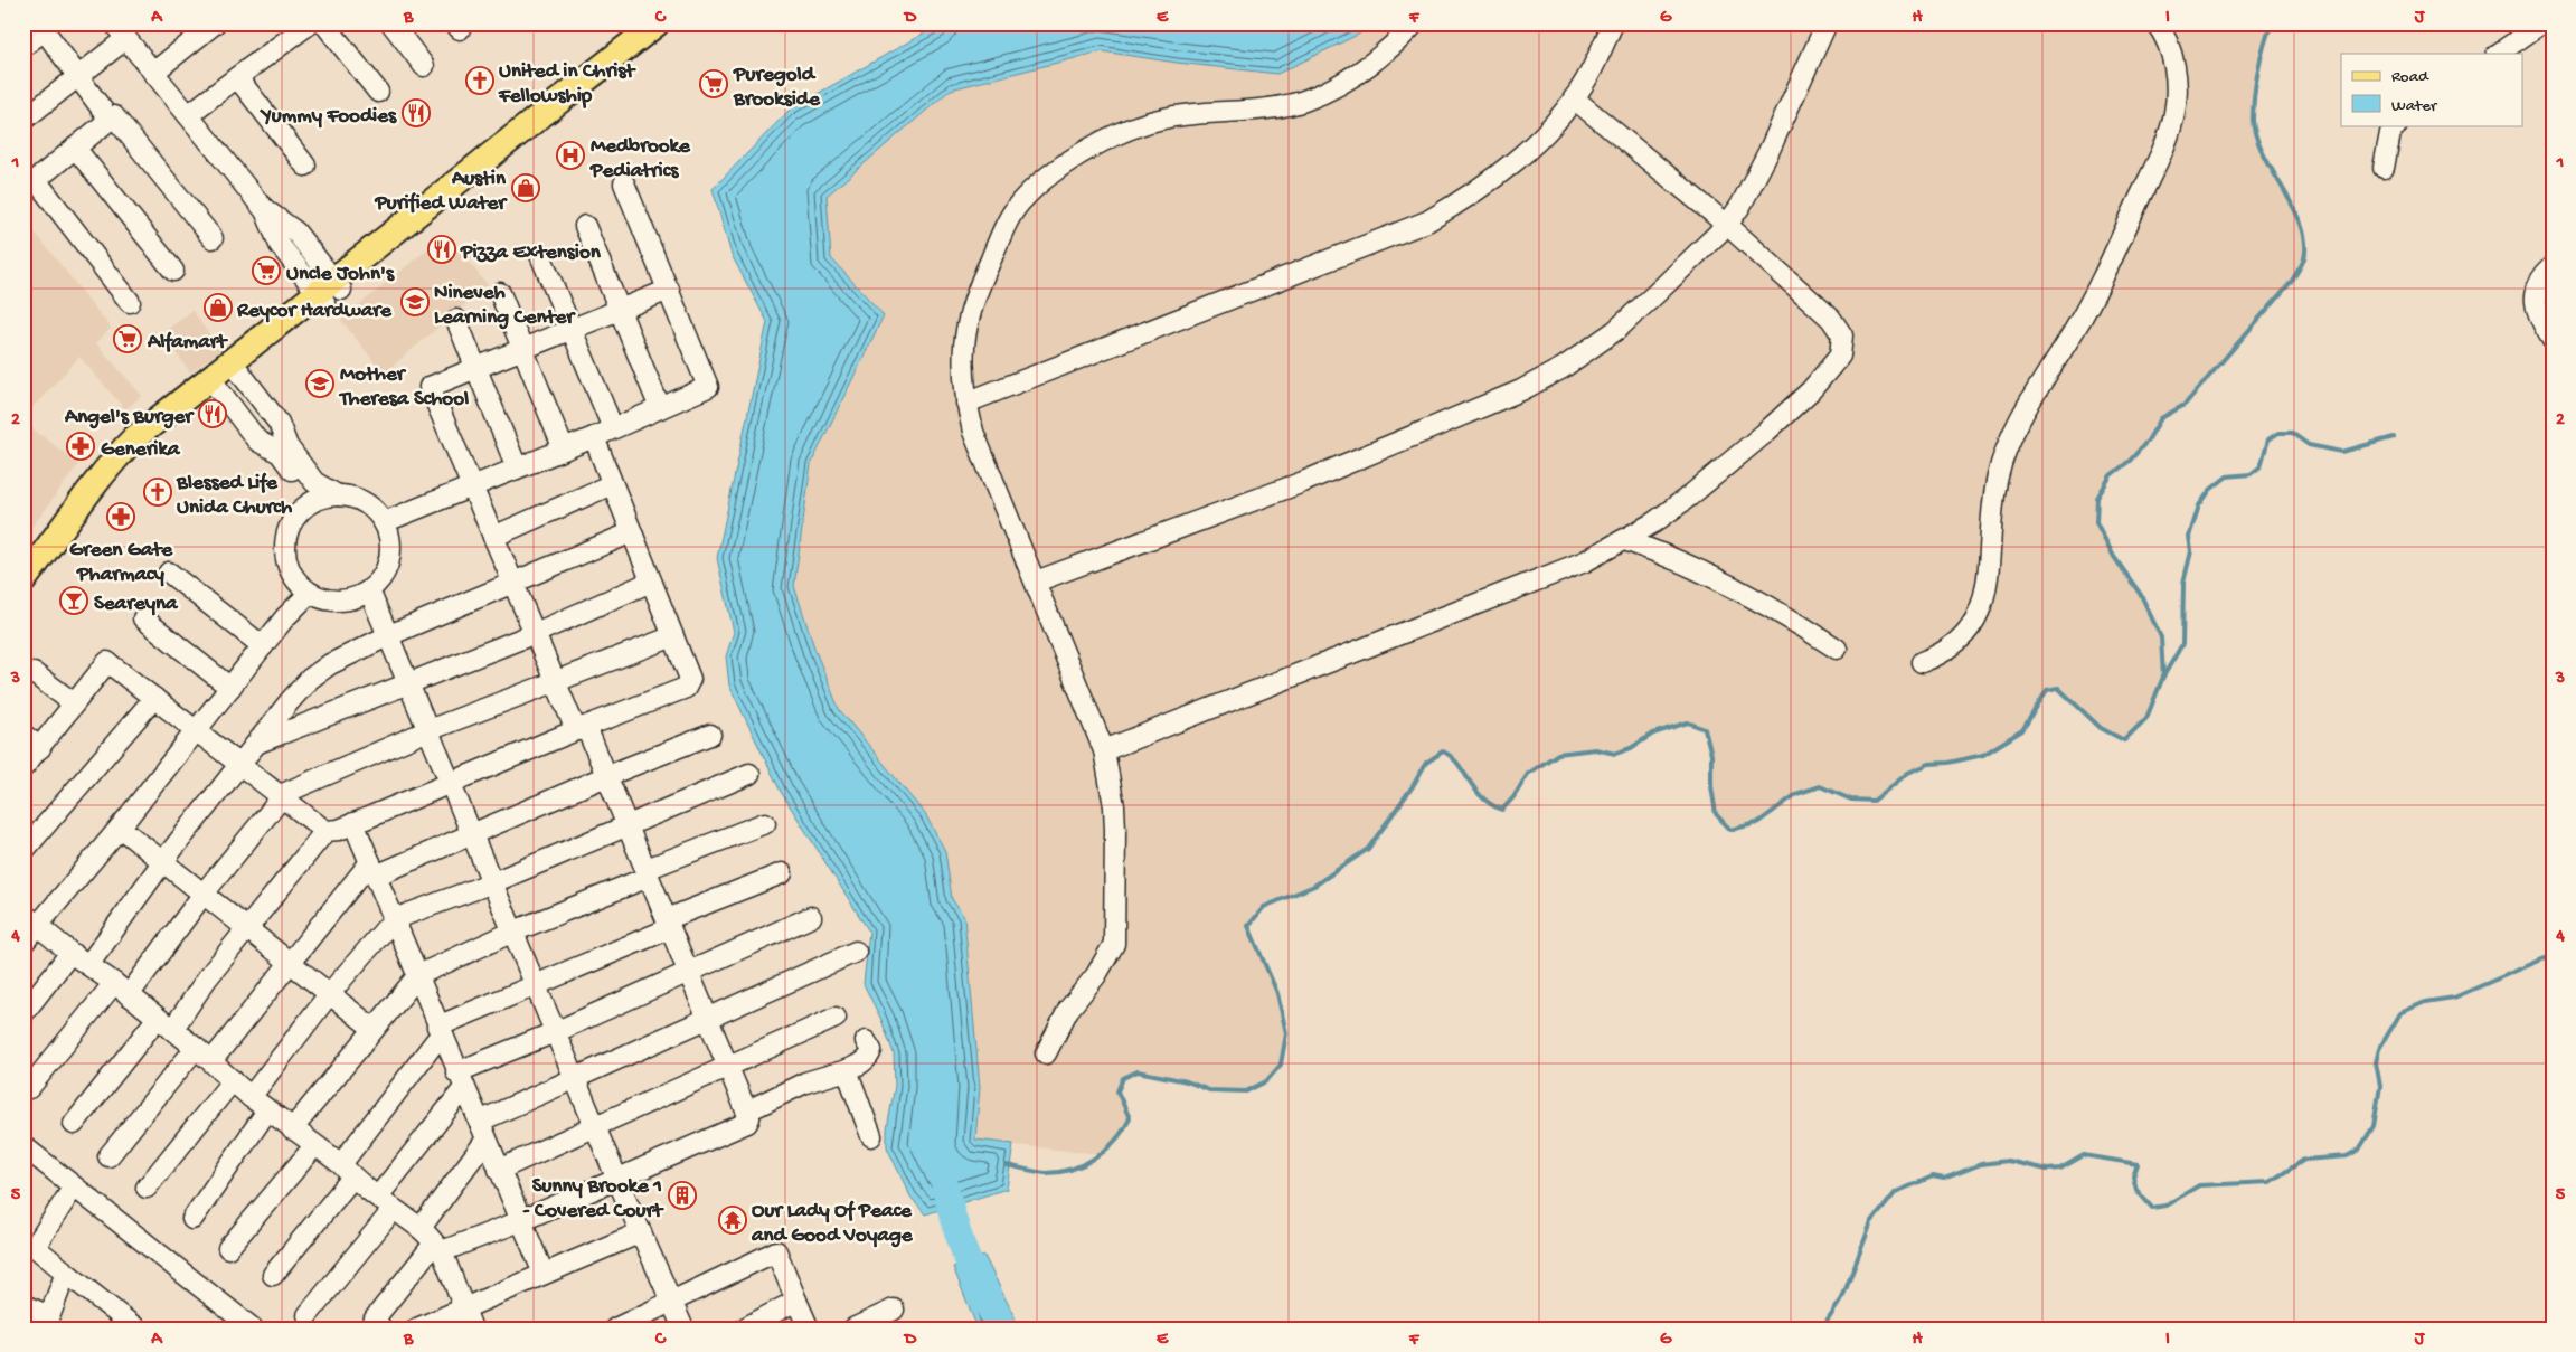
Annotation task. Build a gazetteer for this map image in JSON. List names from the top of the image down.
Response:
{
  "places": {
    "church": ["United in Christ Fellowship", "Blessed Life Unida Church"],
    "supermarket": ["Puregold Brookside", "Uncle John's", "Alfamart"],
    "restaurant": ["Yummy Foodies", "Pizza Extension", "Angel's Burger"],
    "hospital": ["Medbrooke Pediatrics"],
    "shop": ["Austin Purified Water", "Reycor Hardware"],
    "school or university": ["Nineveh Learning Center", "Mother Theresa School"],
    "pharmacy": ["Generika", "Green Gate Pharmacy"],
    "bar": ["Seareyna"],
    "building": ["Sunny Brooke 1 - Covered Court"],
    "temple": ["Our Lady Of Peace and Good Voyage"]
  },
  "legend": ["Road", "Water"],
  "grid": {
    "columns": [
      "A",
      "B",
      "C",
      "D",
      "E",
      "F",
      "G",
      "H",
      "I",
      "J"
    ],
    "rows": [
      "1",
      "2",
      "3",
      "4",
      "5"
    ]
  }
}
